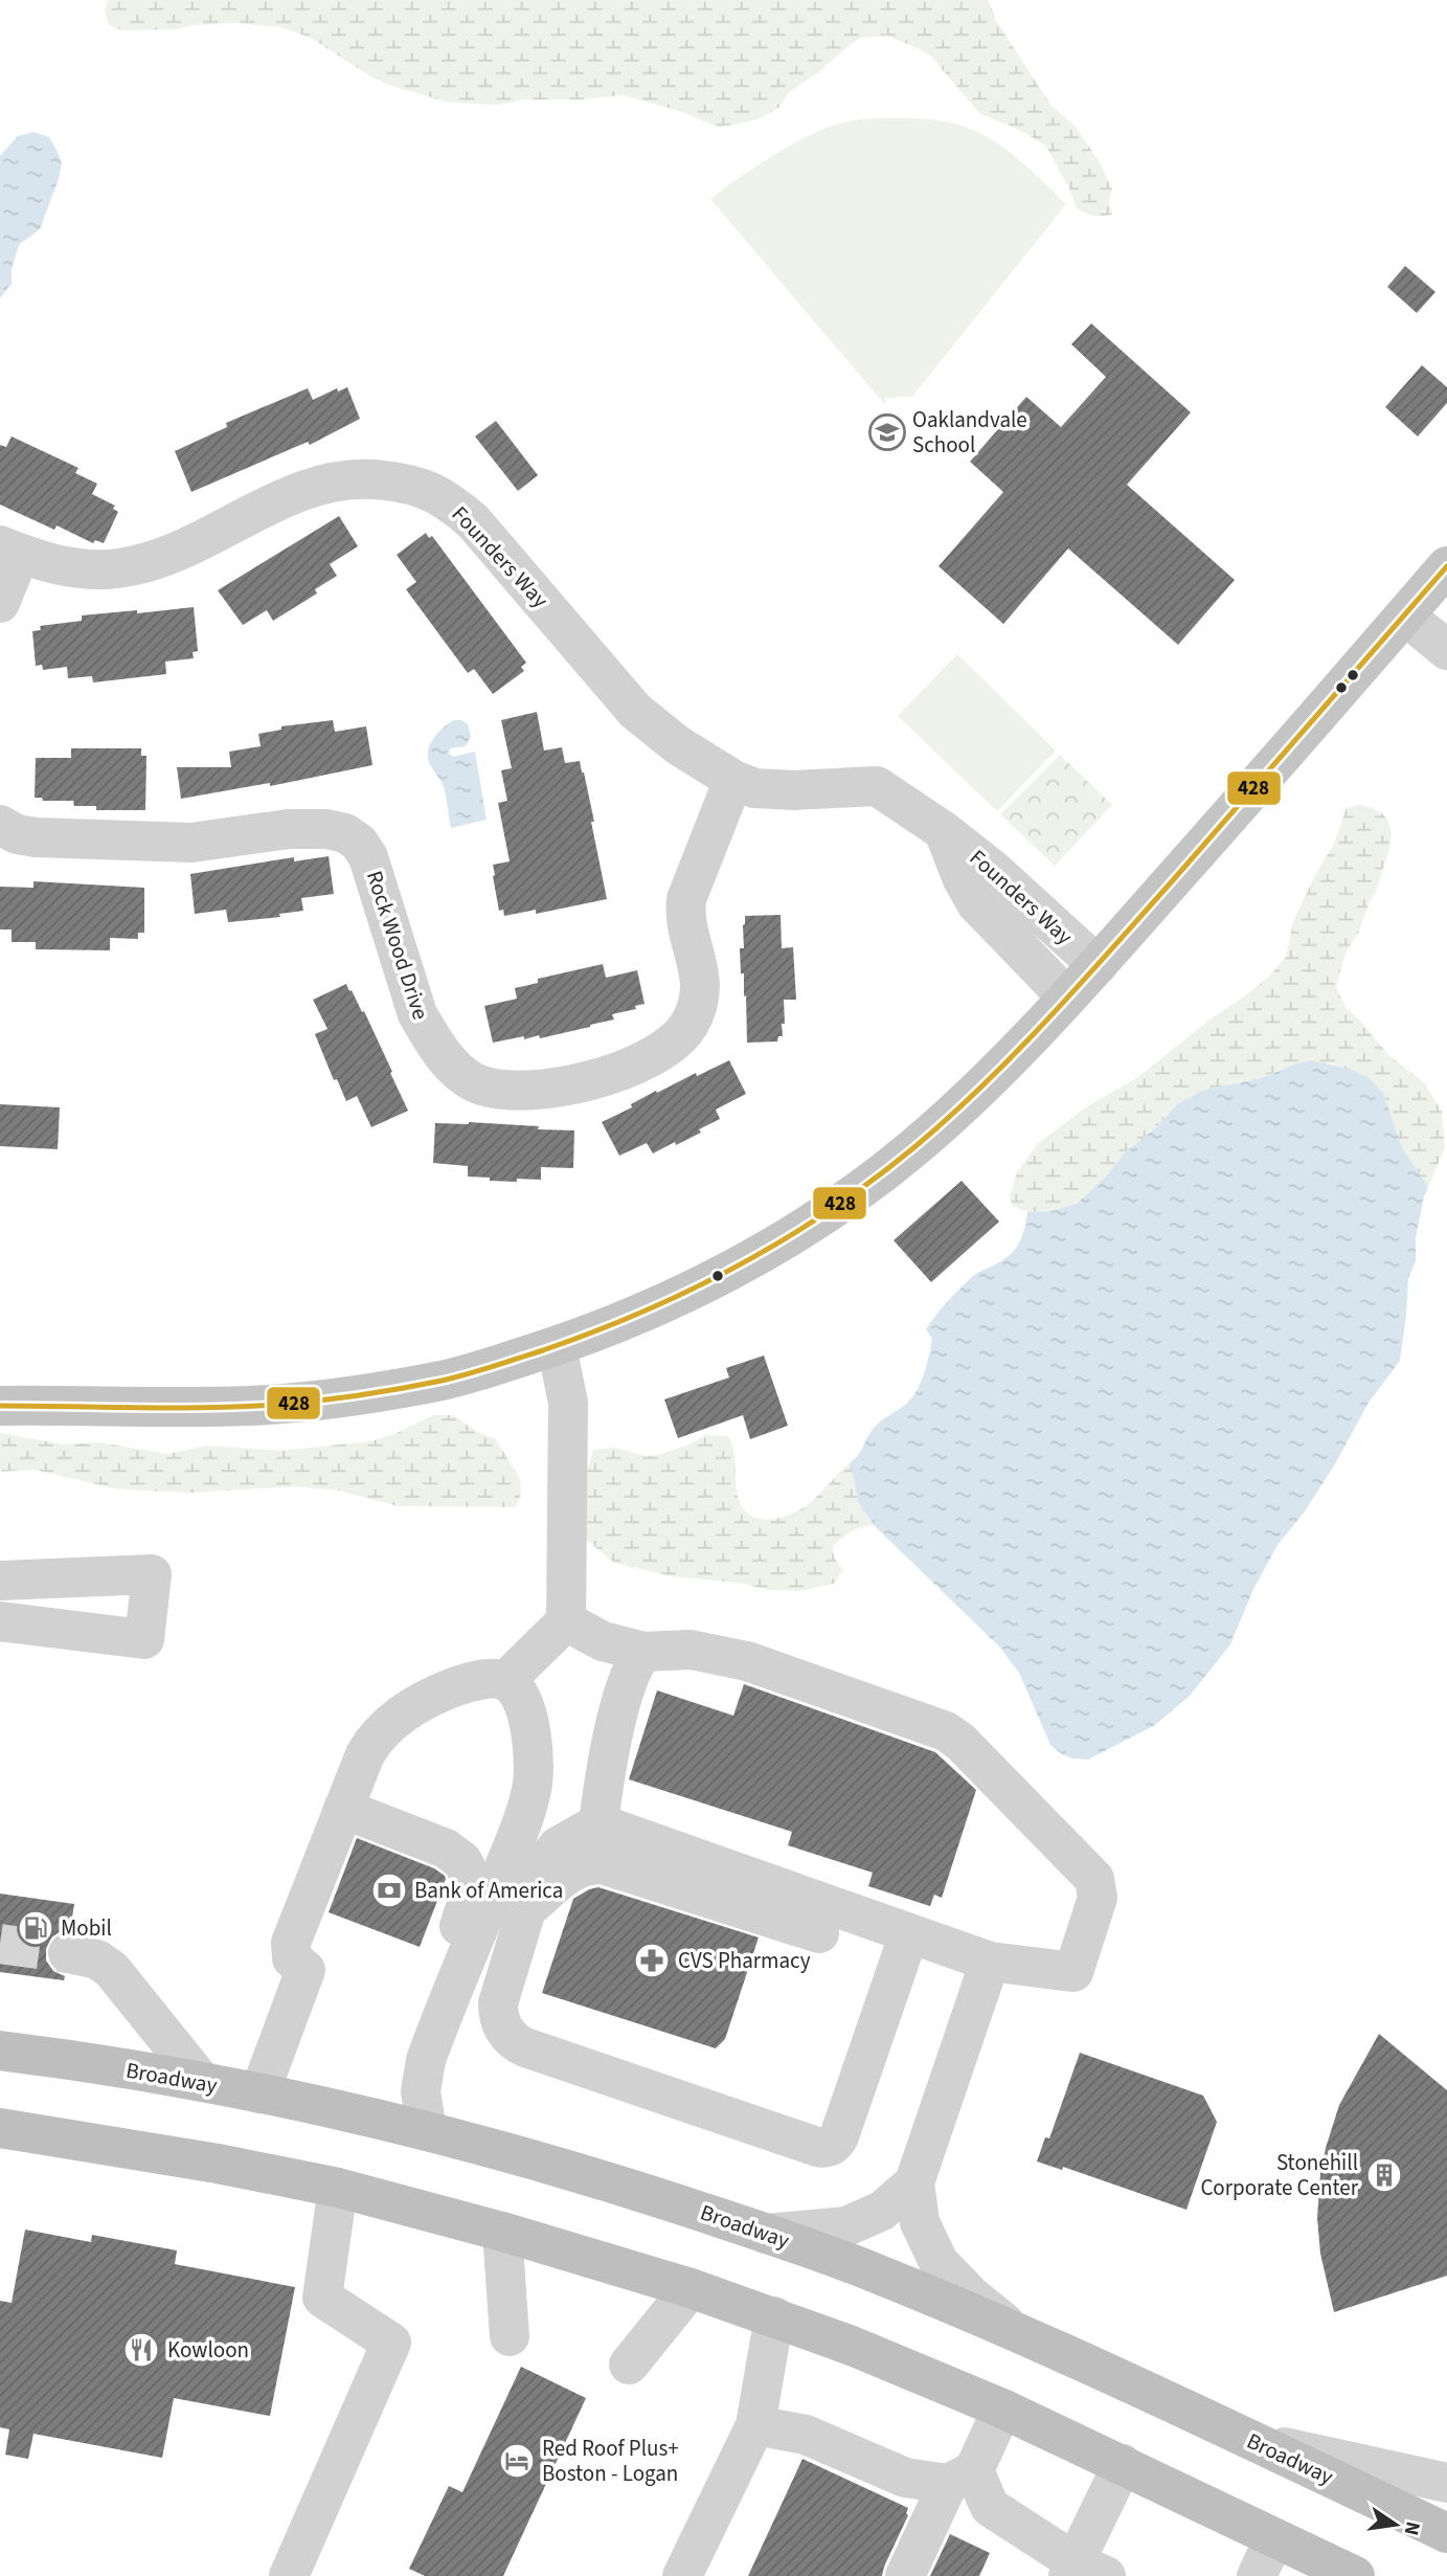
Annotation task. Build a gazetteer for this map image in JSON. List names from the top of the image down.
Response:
{
  "streets": {
    "highway": ["Broadway"],
    "street": ["Founders Way", "Rock Wood Drive"]
  },
  "crossings": [
    ["Founders Way", "Rock Wood Drive"]
  ],
  "places": {
    "school or university": ["Oaklandvale School"],
    "bank": ["Bank of America"],
    "fuel station": ["Mobil"],
    "pharmacy": ["CVS Pharmacy"],
    "building": ["Stonehill Corporate Center"],
    "restaurant": ["Kowloon"],
    "hotel": ["Red Roof Plus+ Boston - Logan"]
  },
  "lines": ["transit line 428"],
  "north": "right"
}
